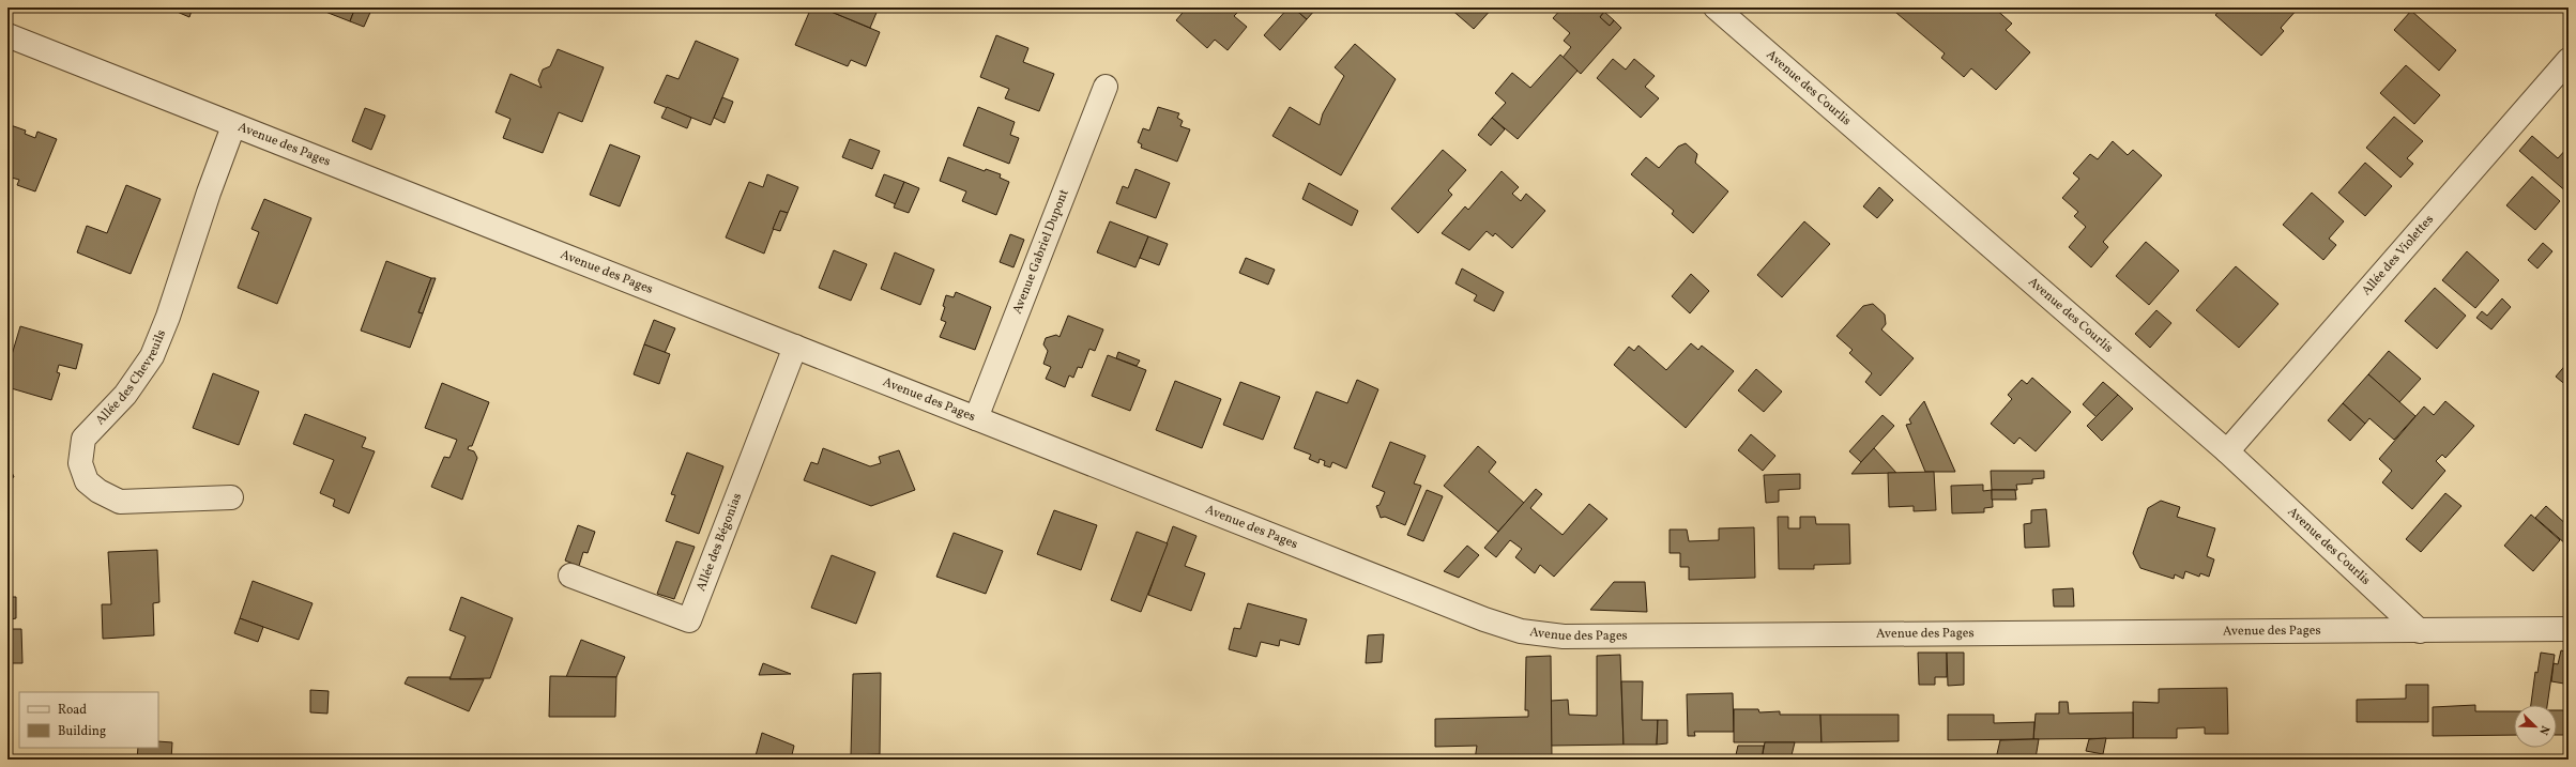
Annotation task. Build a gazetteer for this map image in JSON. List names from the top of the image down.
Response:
{
  "streets": {
    "street": [
      "Avenue des Courlis",
      "Avenue des Pages",
      "Avenue Gabriel Dupont",
      "Allée des Violettes",
      "Allée des Chevreuils",
      "Allée des Bégonias"
    ]
  },
  "crossings": [
    ["Avenue des Courlis", "Avenue des Pages"],
    ["Avenue des Courlis", "Allée des Violettes"],
    ["Avenue des Pages", "Avenue Gabriel Dupont"],
    ["Avenue des Pages", "Allée des Chevreuils"],
    ["Avenue des Pages", "Allée des Bégonias"]
  ],
  "legend": ["Road", "Building"],
  "north": "bottom right"
}
